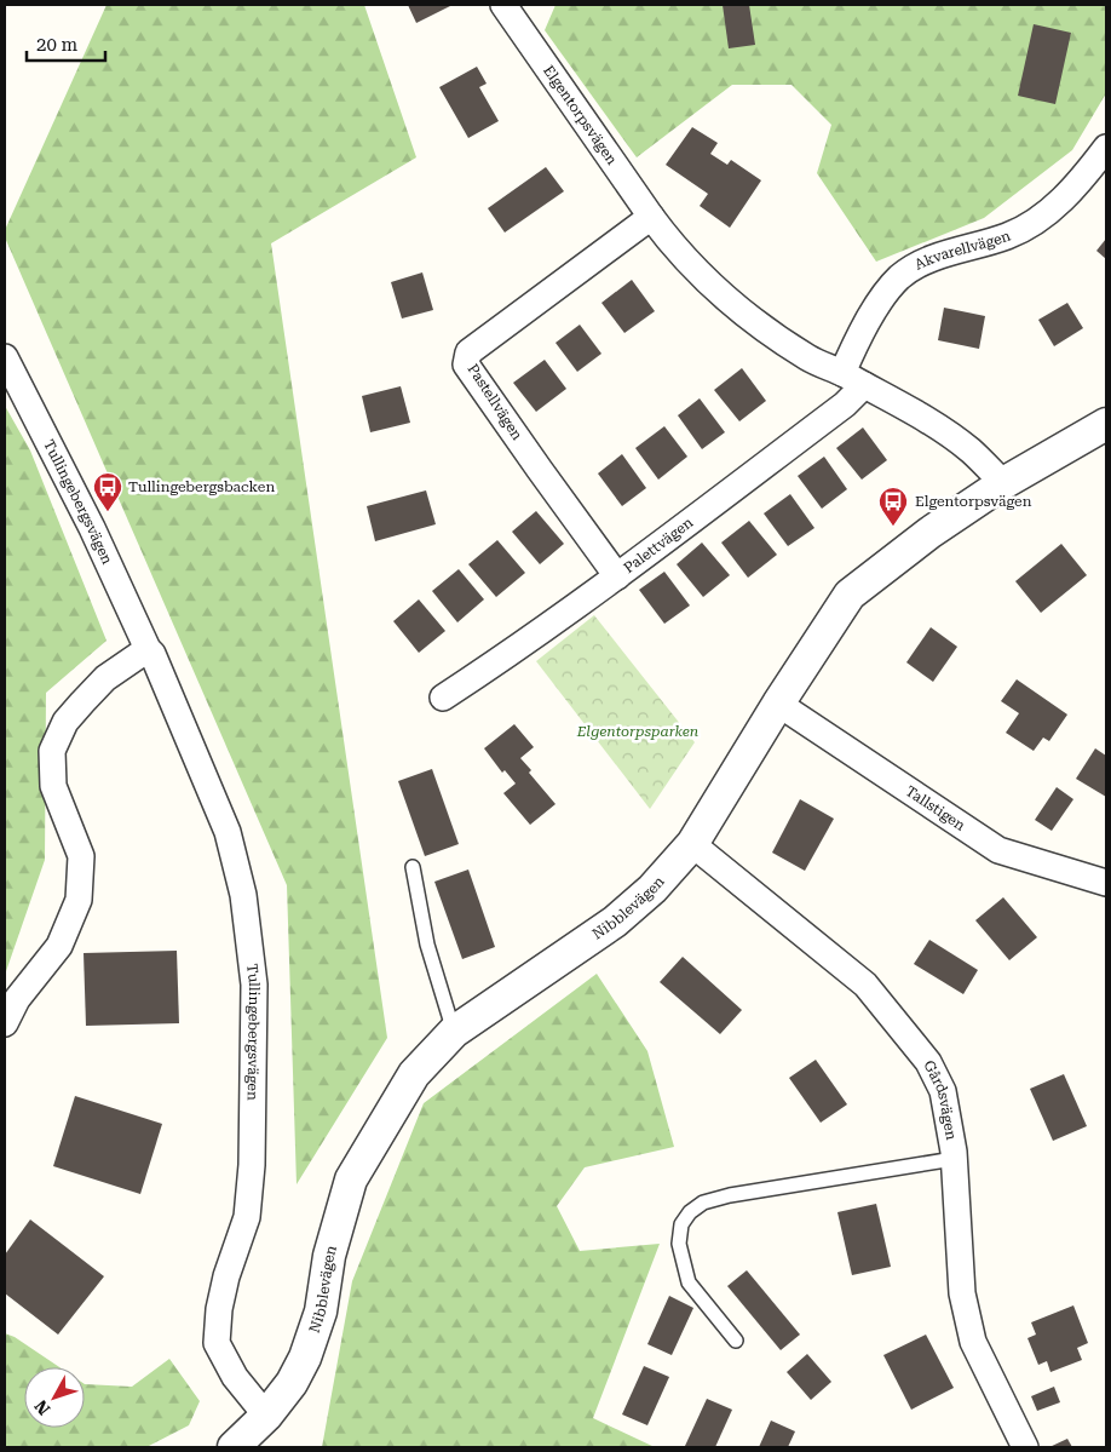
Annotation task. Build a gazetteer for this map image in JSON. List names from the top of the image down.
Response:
{
  "streets": {
    "street": [
      "Elgentorpsvägen",
      "Akvarellvägen",
      "Pastellvägen",
      "Tullingebergsvägen",
      "Palettvägen",
      "Tallstigen",
      "Nibblevägen",
      "Gårdsvägen"
    ]
  },
  "crossings": [
    ["Elgentorpsvägen", "Akvarellvägen"],
    ["Elgentorpsvägen", "Pastellvägen"],
    ["Elgentorpsvägen", "Palettvägen"],
    ["Elgentorpsvägen", "Nibblevägen"],
    ["Akvarellvägen", "Palettvägen"],
    ["Pastellvägen", "Palettvägen"],
    ["Tullingebergsvägen", "Nibblevägen"],
    ["Tallstigen", "Nibblevägen"],
    ["Nibblevägen", "Gårdsvägen"]
  ],
  "parks": ["Elgentorpsparken"],
  "places": {
    "bus stop": ["Tullingebergsbacken", "Elgentorpsvägen"]
  },
  "scale_bar": "20 m",
  "north": "bottom left"
}
